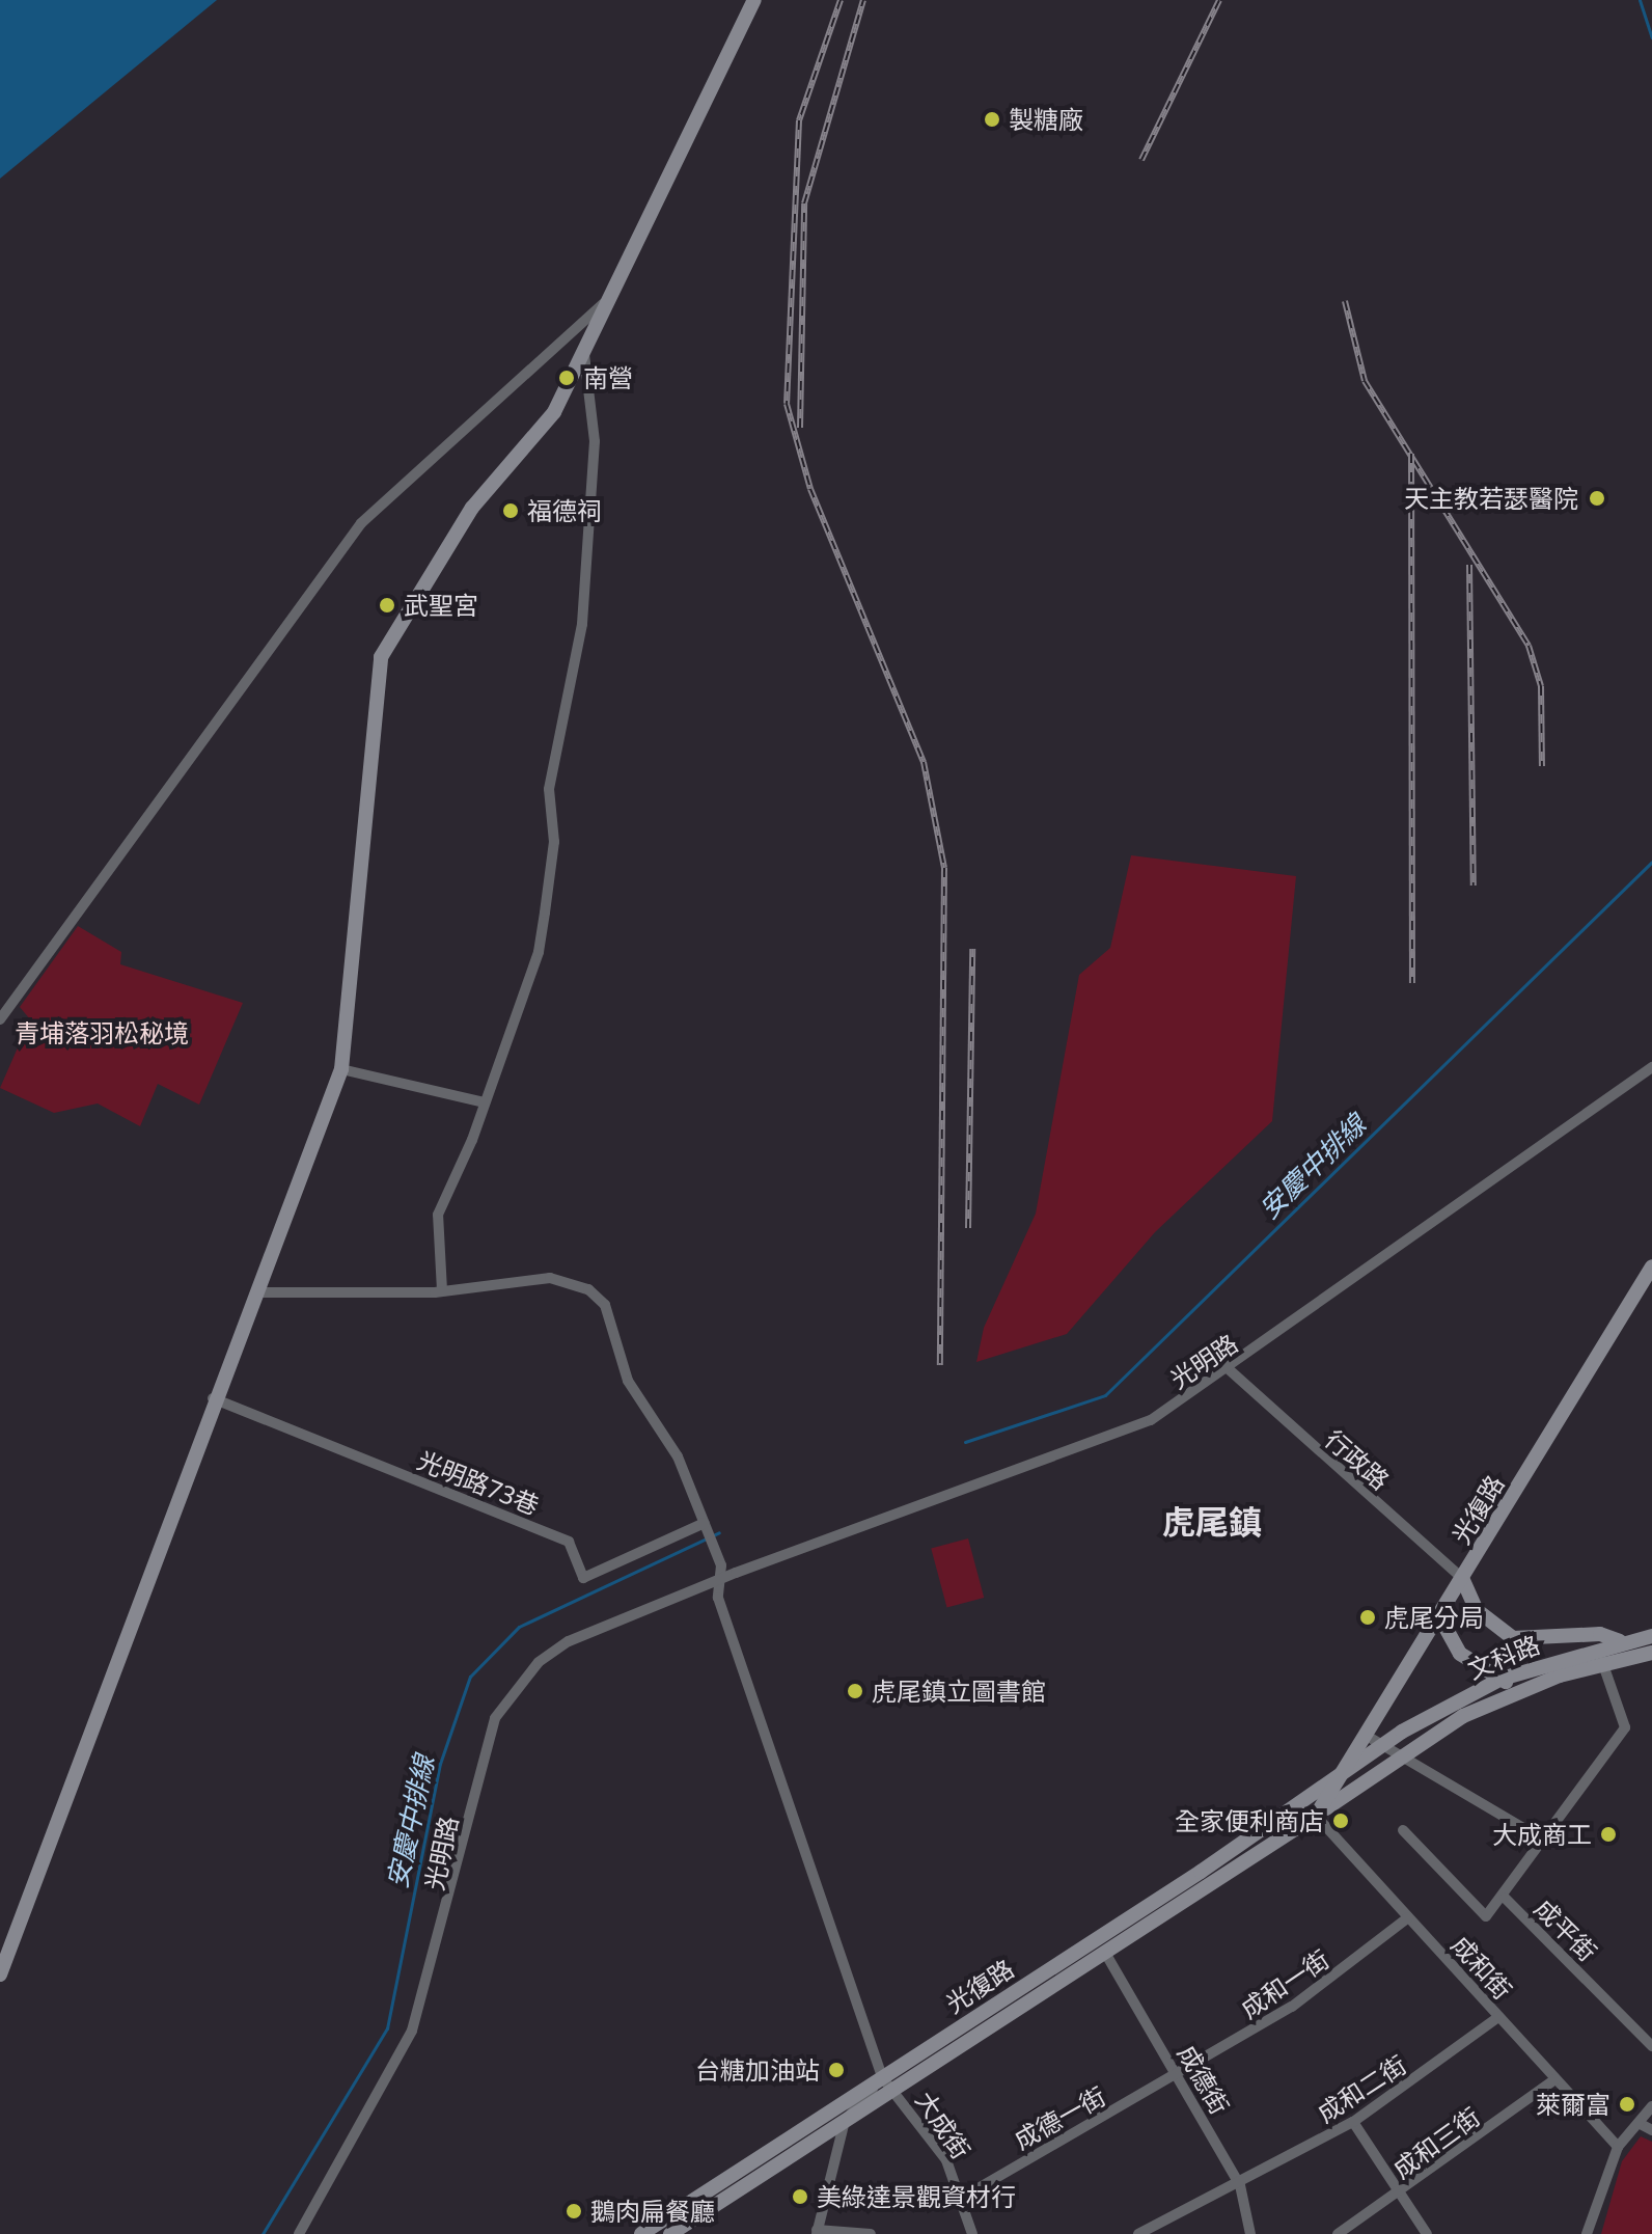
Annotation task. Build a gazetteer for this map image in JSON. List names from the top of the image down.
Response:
{
  "streets": {
    "street": [
      "光明路",
      "行政路",
      "光明路73巷",
      "光復路",
      "文科路",
      "成平街",
      "成和街",
      "成和一街",
      "成德街",
      "成和二街",
      "成德一街",
      "大成街",
      "成和三街"
    ]
  },
  "crossings": [
    ["光明路", "行政路"],
    ["行政路", "光復路"],
    ["光復路", "文科路"],
    ["光復路", "成和街"],
    ["光復路", "成德街"],
    ["光復路", "大成街"],
    ["文科路", "成平街"],
    ["文科路", "成和街"],
    ["成和街", "成和一街"],
    ["成和街", "成和二街"],
    ["成和街", "成和三街"],
    ["成和一街", "成德街"],
    ["成和一街", "成德一街"],
    ["成德街", "成和二街"],
    ["成德街", "成德一街"],
    ["成德一街", "大成街"]
  ],
  "districts": ["虎尾鎮"],
  "water": ["安慶中排線"],
  "parks": ["青埔落羽松秘境"],
  "places": [
    "製糖廠",
    "南營",
    "天主教若瑟醫院",
    "福德祠",
    "武聖宮",
    "虎尾分局",
    "虎尾鎮立圖書館",
    "全家便利商店",
    "大成商工",
    "台糖加油站",
    "萊爾富",
    "美綠達景觀資材行",
    "鵝肉扁餐廳"
  ]
}
